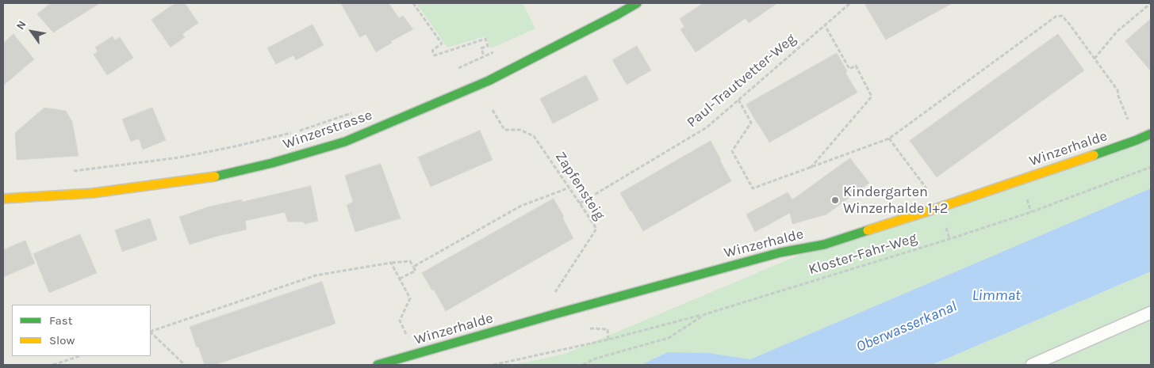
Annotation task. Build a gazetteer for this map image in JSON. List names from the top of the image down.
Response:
{
  "streets": {
    "street": ["Winzerstrasse", "Winzerhalde"],
    "path": ["Paul-Trautvetter-Weg", "Zapfensteig", "Kloster-Fahr-Weg"]
  },
  "crossings": [
    ["Paul-Trautvetter-Weg", "Zapfensteig"],
    ["Winzerhalde", "Zapfensteig"]
  ],
  "water": ["Limmat", "Oberwasserkanal"],
  "places": ["Kindergarten Winzerhalde 1+2"],
  "legend": ["Fast", "Slow"],
  "north": "top left"
}
